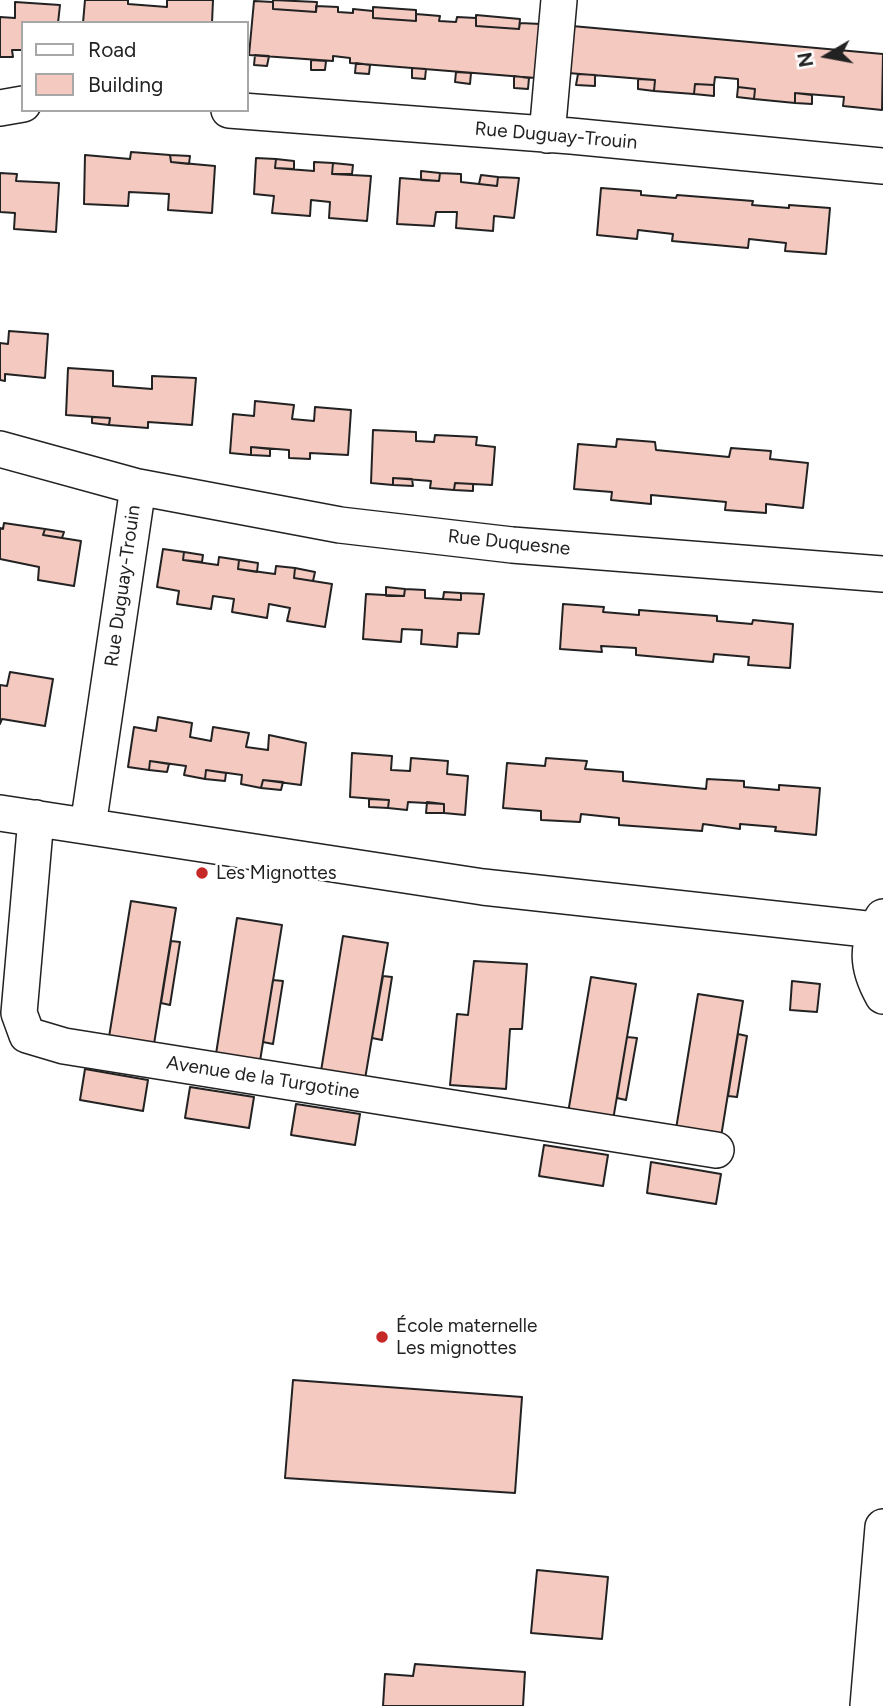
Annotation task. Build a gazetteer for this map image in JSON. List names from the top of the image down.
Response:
{
  "streets": {
    "street": ["Rue Duguay-Trouin", "Rue Duquesne", "Avenue de la Turgotine"]
  },
  "crossings": [
    ["Rue Duguay-Trouin", "Rue Duquesne"]
  ],
  "places": ["Les Mignottes", "École maternelle Les mignottes"],
  "legend": ["Road", "Building"],
  "north": "left"
}
